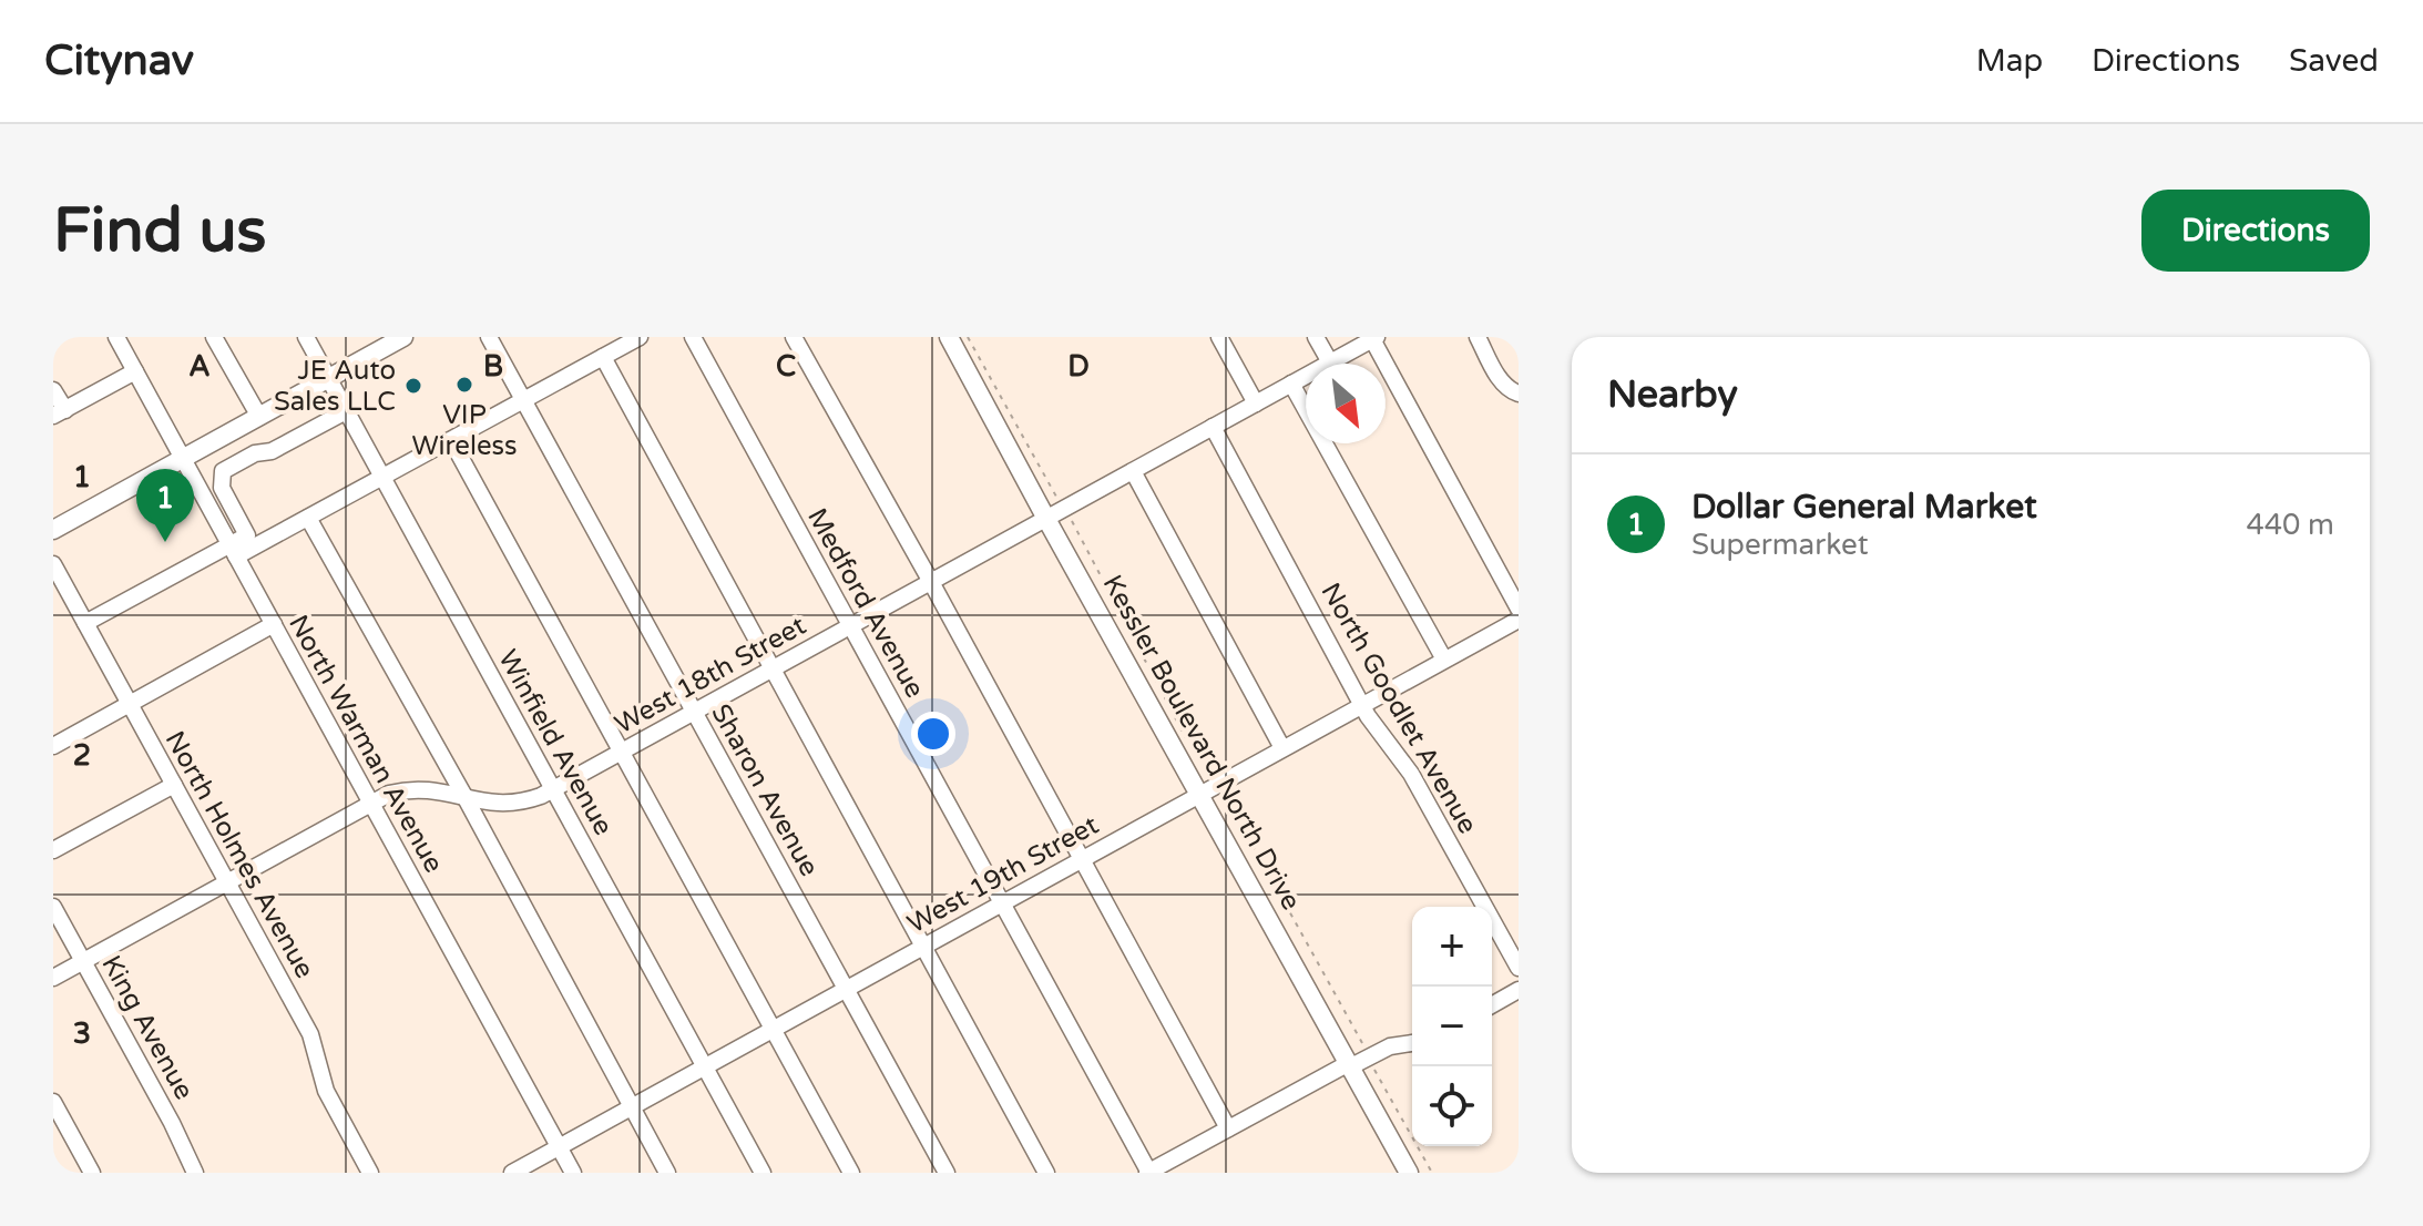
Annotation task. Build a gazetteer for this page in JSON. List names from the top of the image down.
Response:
{
  "streets": {
    "main road": ["Kessler Boulevard North Drive"],
    "street": [
      "Medford Avenue",
      "West 18th Street",
      "North Goodlet Avenue",
      "Winfield Avenue",
      "North Warman Avenue",
      "Sharon Avenue",
      "North Holmes Avenue",
      "West 19th Street",
      "King Avenue"
    ]
  },
  "crossings": [
    ["Medford Avenue", "West 18th Street"],
    ["Medford Avenue", "West 19th Street"],
    ["West 18th Street", "North Goodlet Avenue"],
    ["West 18th Street", "Winfield Avenue"],
    ["West 18th Street", "Kessler Boulevard North Drive"],
    ["West 18th Street", "North Warman Avenue"],
    ["West 18th Street", "Sharon Avenue"],
    ["West 18th Street", "North Holmes Avenue"],
    ["West 18th Street", "King Avenue"],
    ["North Goodlet Avenue", "West 19th Street"],
    ["Winfield Avenue", "West 19th Street"],
    ["Kessler Boulevard North Drive", "West 19th Street"],
    ["North Warman Avenue", "West 19th Street"],
    ["Sharon Avenue", "West 19th Street"]
  ],
  "places": ["VIP Wireless", "JE Auto Sales LLC"],
  "north": "bottom right",
  "page": {
    "header": "Citynav",
    "nav": ["Map", "Directions", "Saved"],
    "buttons": "Directions",
    "title": "Find us",
    "heading": "Nearby",
    "list": [
      {
        "mark": "1",
        "name": "Dollar General Market",
        "note": "Supermarket",
        "value": "440 m"
      }
    ],
    "pins": "1",
    "map_buttons": ["+", "−"]
  },
  "grid": {
    "columns": [
      "A",
      "B",
      "C",
      "D"
    ],
    "rows": ["1", "2", "3"]
  }
}
